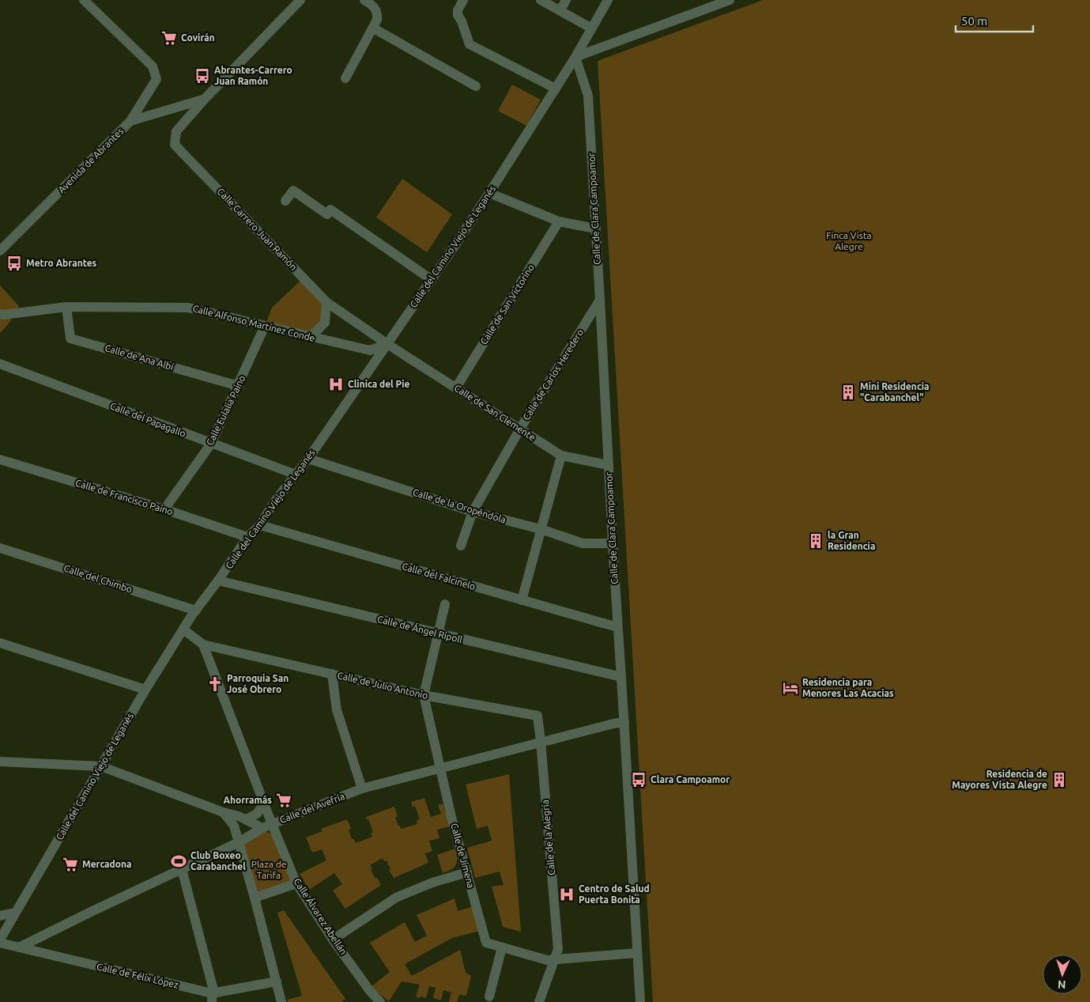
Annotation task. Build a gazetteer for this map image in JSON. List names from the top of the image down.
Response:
{
  "streets": {
    "street": [
      "Avenida de Abrantes",
      "Calle de Clara Campoamor",
      "Calle Carrero Juan Ramón",
      "Calle del Camino Viejo de Leganés",
      "Calle de San Victorino",
      "Calle Alfonso Martínez Conde",
      "Calle de Ana Albí",
      "Calle de Carlos Heredero",
      "Calle Eulalia Paino",
      "Calle de San Clemente",
      "Calle del Papagallo",
      "Calle de Francisco Paino",
      "Calle de la Oropéndola",
      "Calle del Falcinelo",
      "Calle del Chimbo",
      "Calle de Ángel Ripoll",
      "Calle de Julio Antonio",
      "Calle del Avefría",
      "Calle de la Alegría",
      "Calle de Jimena",
      "Calle Álvarez Abellán",
      "Calle de Félix López"
    ]
  },
  "crossings": [
    ["Avenida de Abrantes", "Calle Carrero Juan Ramón"],
    ["Calle de Clara Campoamor", "Calle del Camino Viejo de Leganés"],
    ["Calle de Clara Campoamor", "Calle de Carlos Heredero"],
    ["Calle de Clara Campoamor", "Calle de San Clemente"],
    ["Calle de Clara Campoamor", "Calle de la Oropéndola"],
    ["Calle de Clara Campoamor", "Calle del Falcinelo"],
    ["Calle de Clara Campoamor", "Calle de Ángel Ripoll"],
    ["Calle de Clara Campoamor", "Calle del Avefría"],
    ["Calle Carrero Juan Ramón", "Calle del Camino Viejo de Leganés"],
    ["Calle Carrero Juan Ramón", "Calle Alfonso Martínez Conde"],
    ["Calle Carrero Juan Ramón", "Calle de San Clemente"],
    ["Calle del Camino Viejo de Leganés", "Calle Alfonso Martínez Conde"],
    ["Calle del Camino Viejo de Leganés", "Calle de San Clemente"],
    ["Calle del Camino Viejo de Leganés", "Calle del Papagallo"],
    ["Calle del Camino Viejo de Leganés", "Calle de Francisco Paino"],
    ["Calle del Camino Viejo de Leganés", "Calle de la Oropéndola"],
    ["Calle del Camino Viejo de Leganés", "Calle del Falcinelo"],
    ["Calle del Camino Viejo de Leganés", "Calle del Chimbo"],
    ["Calle del Camino Viejo de Leganés", "Calle de Ángel Ripoll"],
    ["Calle de San Victorino", "Calle de San Clemente"],
    ["Calle Alfonso Martínez Conde", "Calle de Ana Albí"],
    ["Calle Alfonso Martínez Conde", "Calle Eulalia Paino"],
    ["Calle Alfonso Martínez Conde", "Calle de San Clemente"],
    ["Calle de Ana Albí", "Calle Eulalia Paino"],
    ["Calle de Carlos Heredero", "Calle de San Clemente"],
    ["Calle de Carlos Heredero", "Calle de la Oropéndola"],
    ["Calle Eulalia Paino", "Calle del Papagallo"],
    ["Calle Eulalia Paino", "Calle de Francisco Paino"],
    ["Calle de Julio Antonio", "Calle del Avefría"],
    ["Calle de Julio Antonio", "Calle de la Alegría"],
    ["Calle de Julio Antonio", "Calle de Jimena"],
    ["Calle de Julio Antonio", "Calle Álvarez Abellán"],
    ["Calle del Avefría", "Calle de la Alegría"],
    ["Calle del Avefría", "Calle de Jimena"],
    ["Calle del Avefría", "Calle Álvarez Abellán"],
    ["Calle del Avefría", "Calle de Félix López"]
  ],
  "parks": ["Finca Vista Alegre", "Plaza de Tarifa"],
  "places": {
    "supermarket": ["Covirán", "Ahorramás", "Mercadona"],
    "bus stop": ["Abrantes-Carrero Juan Ramón", "Metro Abrantes", "Clara Campoamor"],
    "hospital": ["Clinica del Pie", "Centro de Salud Puerta Bonita"],
    "building": ["Mini Residencia \"Carabanchel\"", "la Gran Residencia", "Residencia de Mayores Vista Alegre"],
    "church": ["Parroquia San José Obrero"],
    "hotel": ["Residencia para Menores Las Acacias"],
    "sports": ["Club Boxeo Carabanchel"]
  },
  "scale_bar": "50 m",
  "north": "bottom"
}
